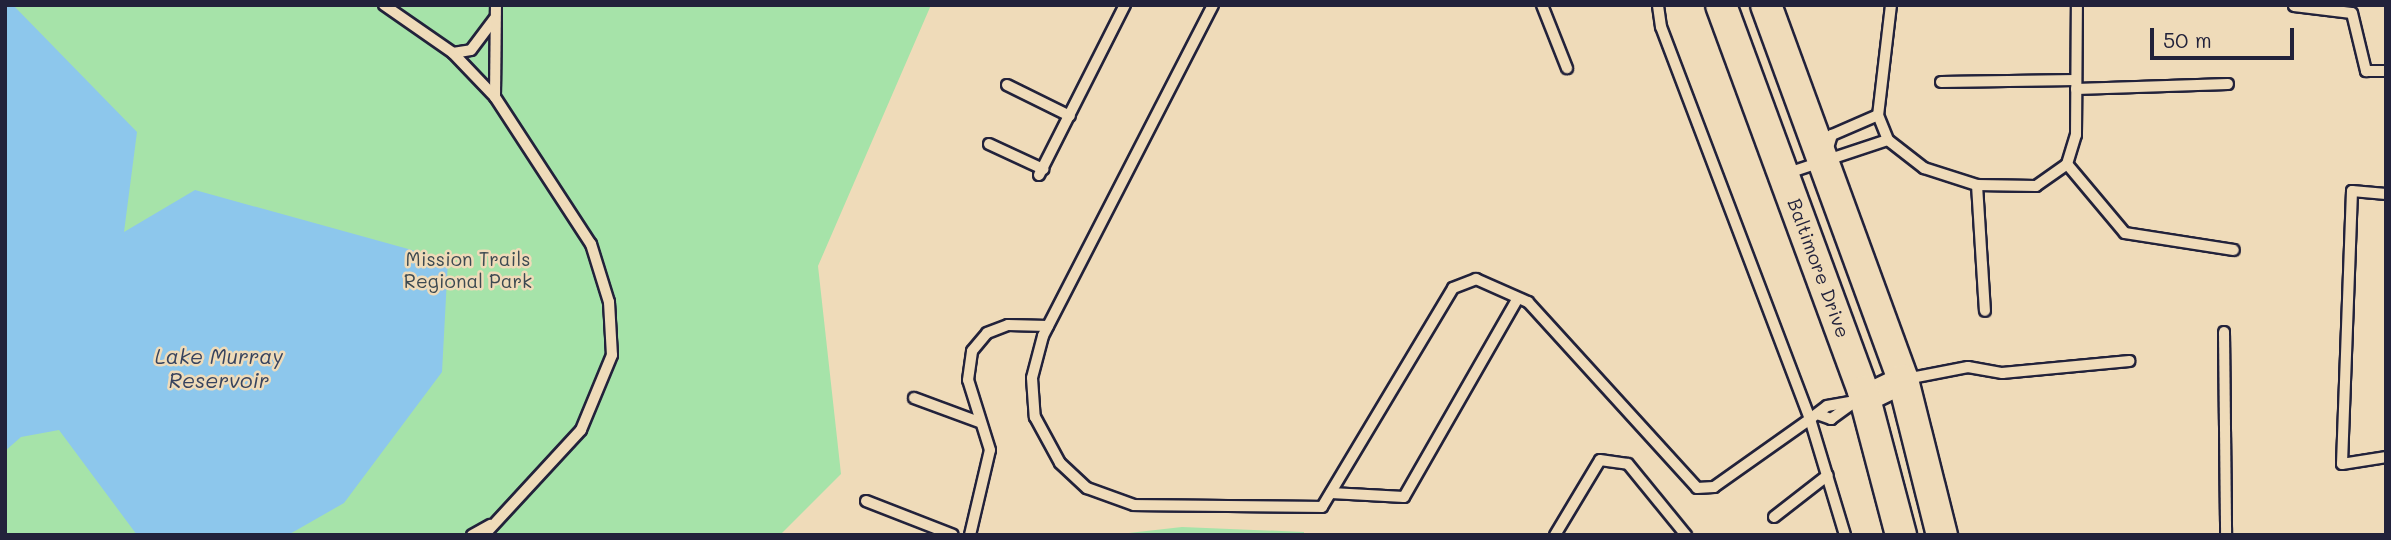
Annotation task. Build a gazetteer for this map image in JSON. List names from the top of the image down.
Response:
{
  "streets": {
    "main road": ["Baltimore Drive"]
  },
  "water": ["Lake Murray Reservoir"],
  "parks": ["Mission Trails Regional Park"],
  "scale_bar": "50 m"
}
